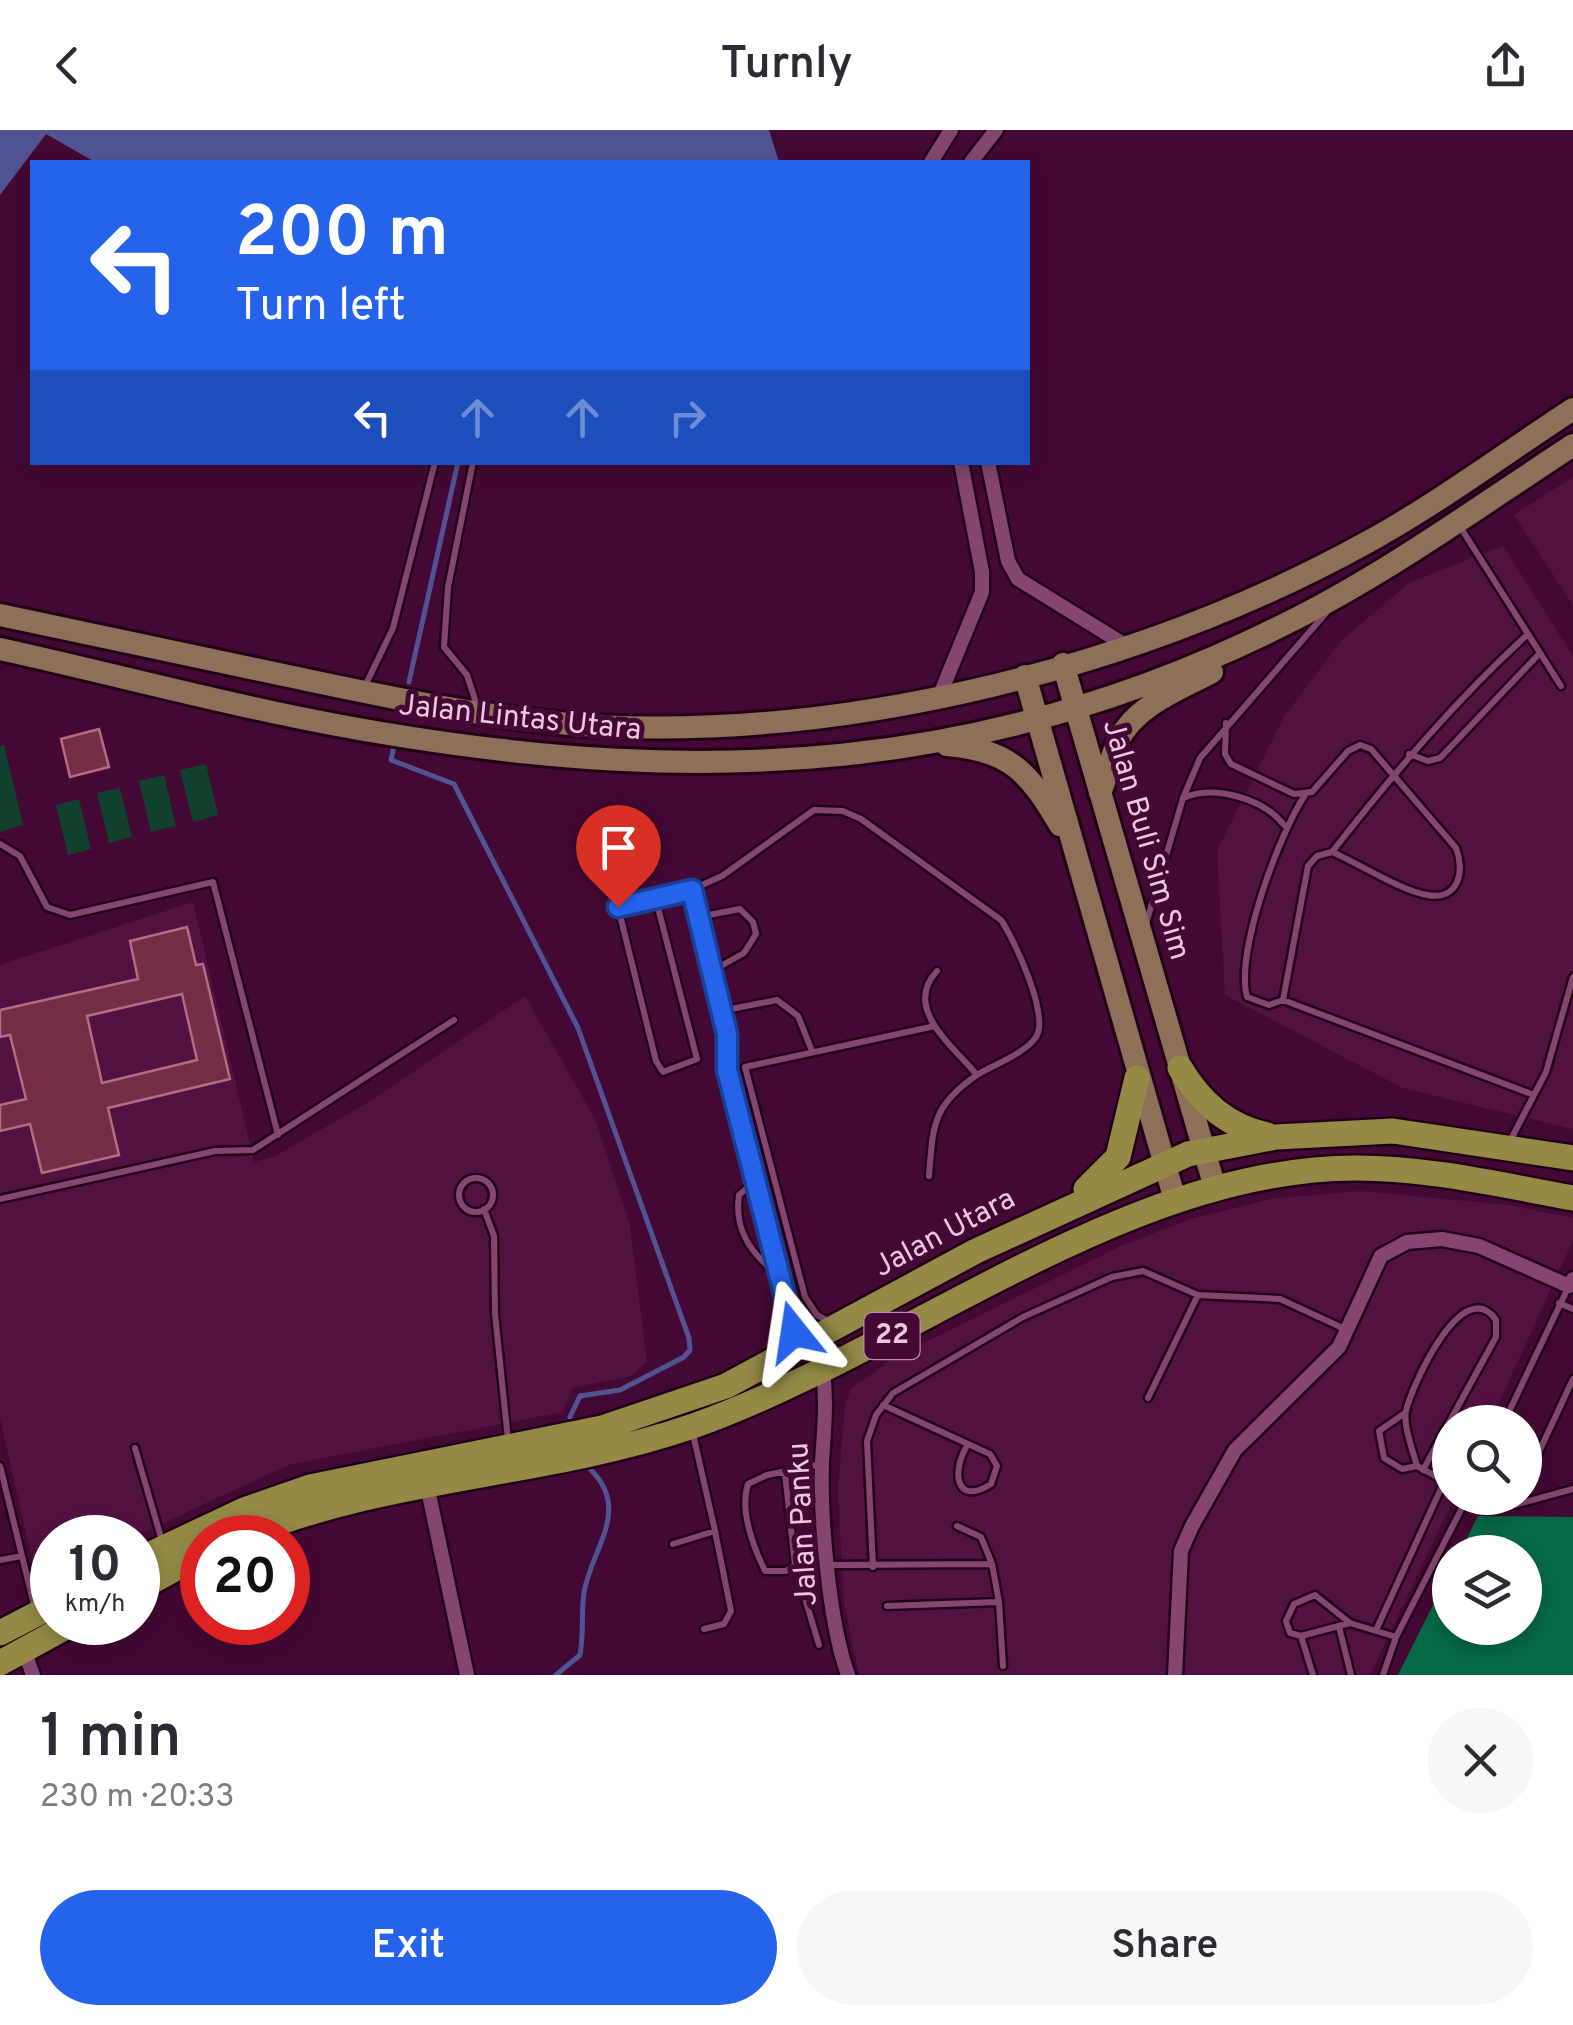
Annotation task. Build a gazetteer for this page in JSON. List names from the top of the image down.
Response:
{
  "streets": {
    "highway": ["Jalan Utara", "22"],
    "main road": ["Jalan Lintas Utara", "Jalan Buli Sim Sim"],
    "street": ["Jalan Panku"]
  },
  "crossings": [
    ["Jalan Lintas Utara", "Jalan Buli Sim Sim"],
    ["Jalan Buli Sim Sim", "Jalan Utara"],
    ["Jalan Utara", "Jalan Panku"]
  ],
  "page": {
    "header": "Turnly",
    "turn": ["200 m", "Turn left"],
    "speed": "10 km/h",
    "limit": "20",
    "heading": ["1 min", "230 m · 20:33"],
    "buttons": ["Exit", "Share"]
  }
}
